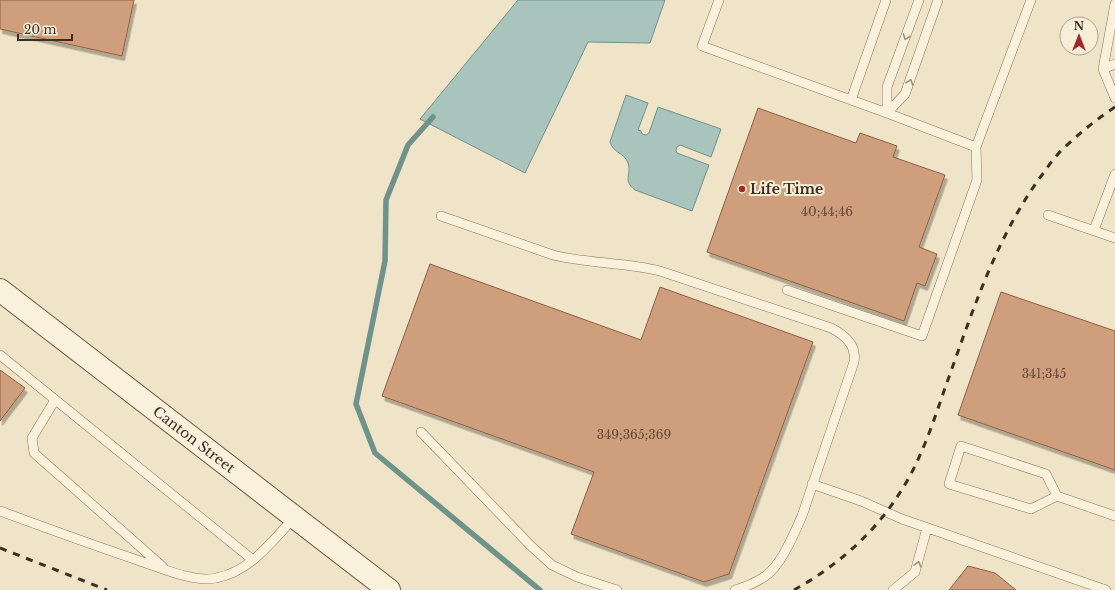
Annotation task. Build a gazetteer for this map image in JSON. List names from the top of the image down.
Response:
{
  "streets": {
    "main road": ["Canton Street"]
  },
  "places": ["Life Time"],
  "house_numbers": ["40;44;46", "341;345", "349;365;369"],
  "scale_bar": "20 m",
  "north": "top"
}
